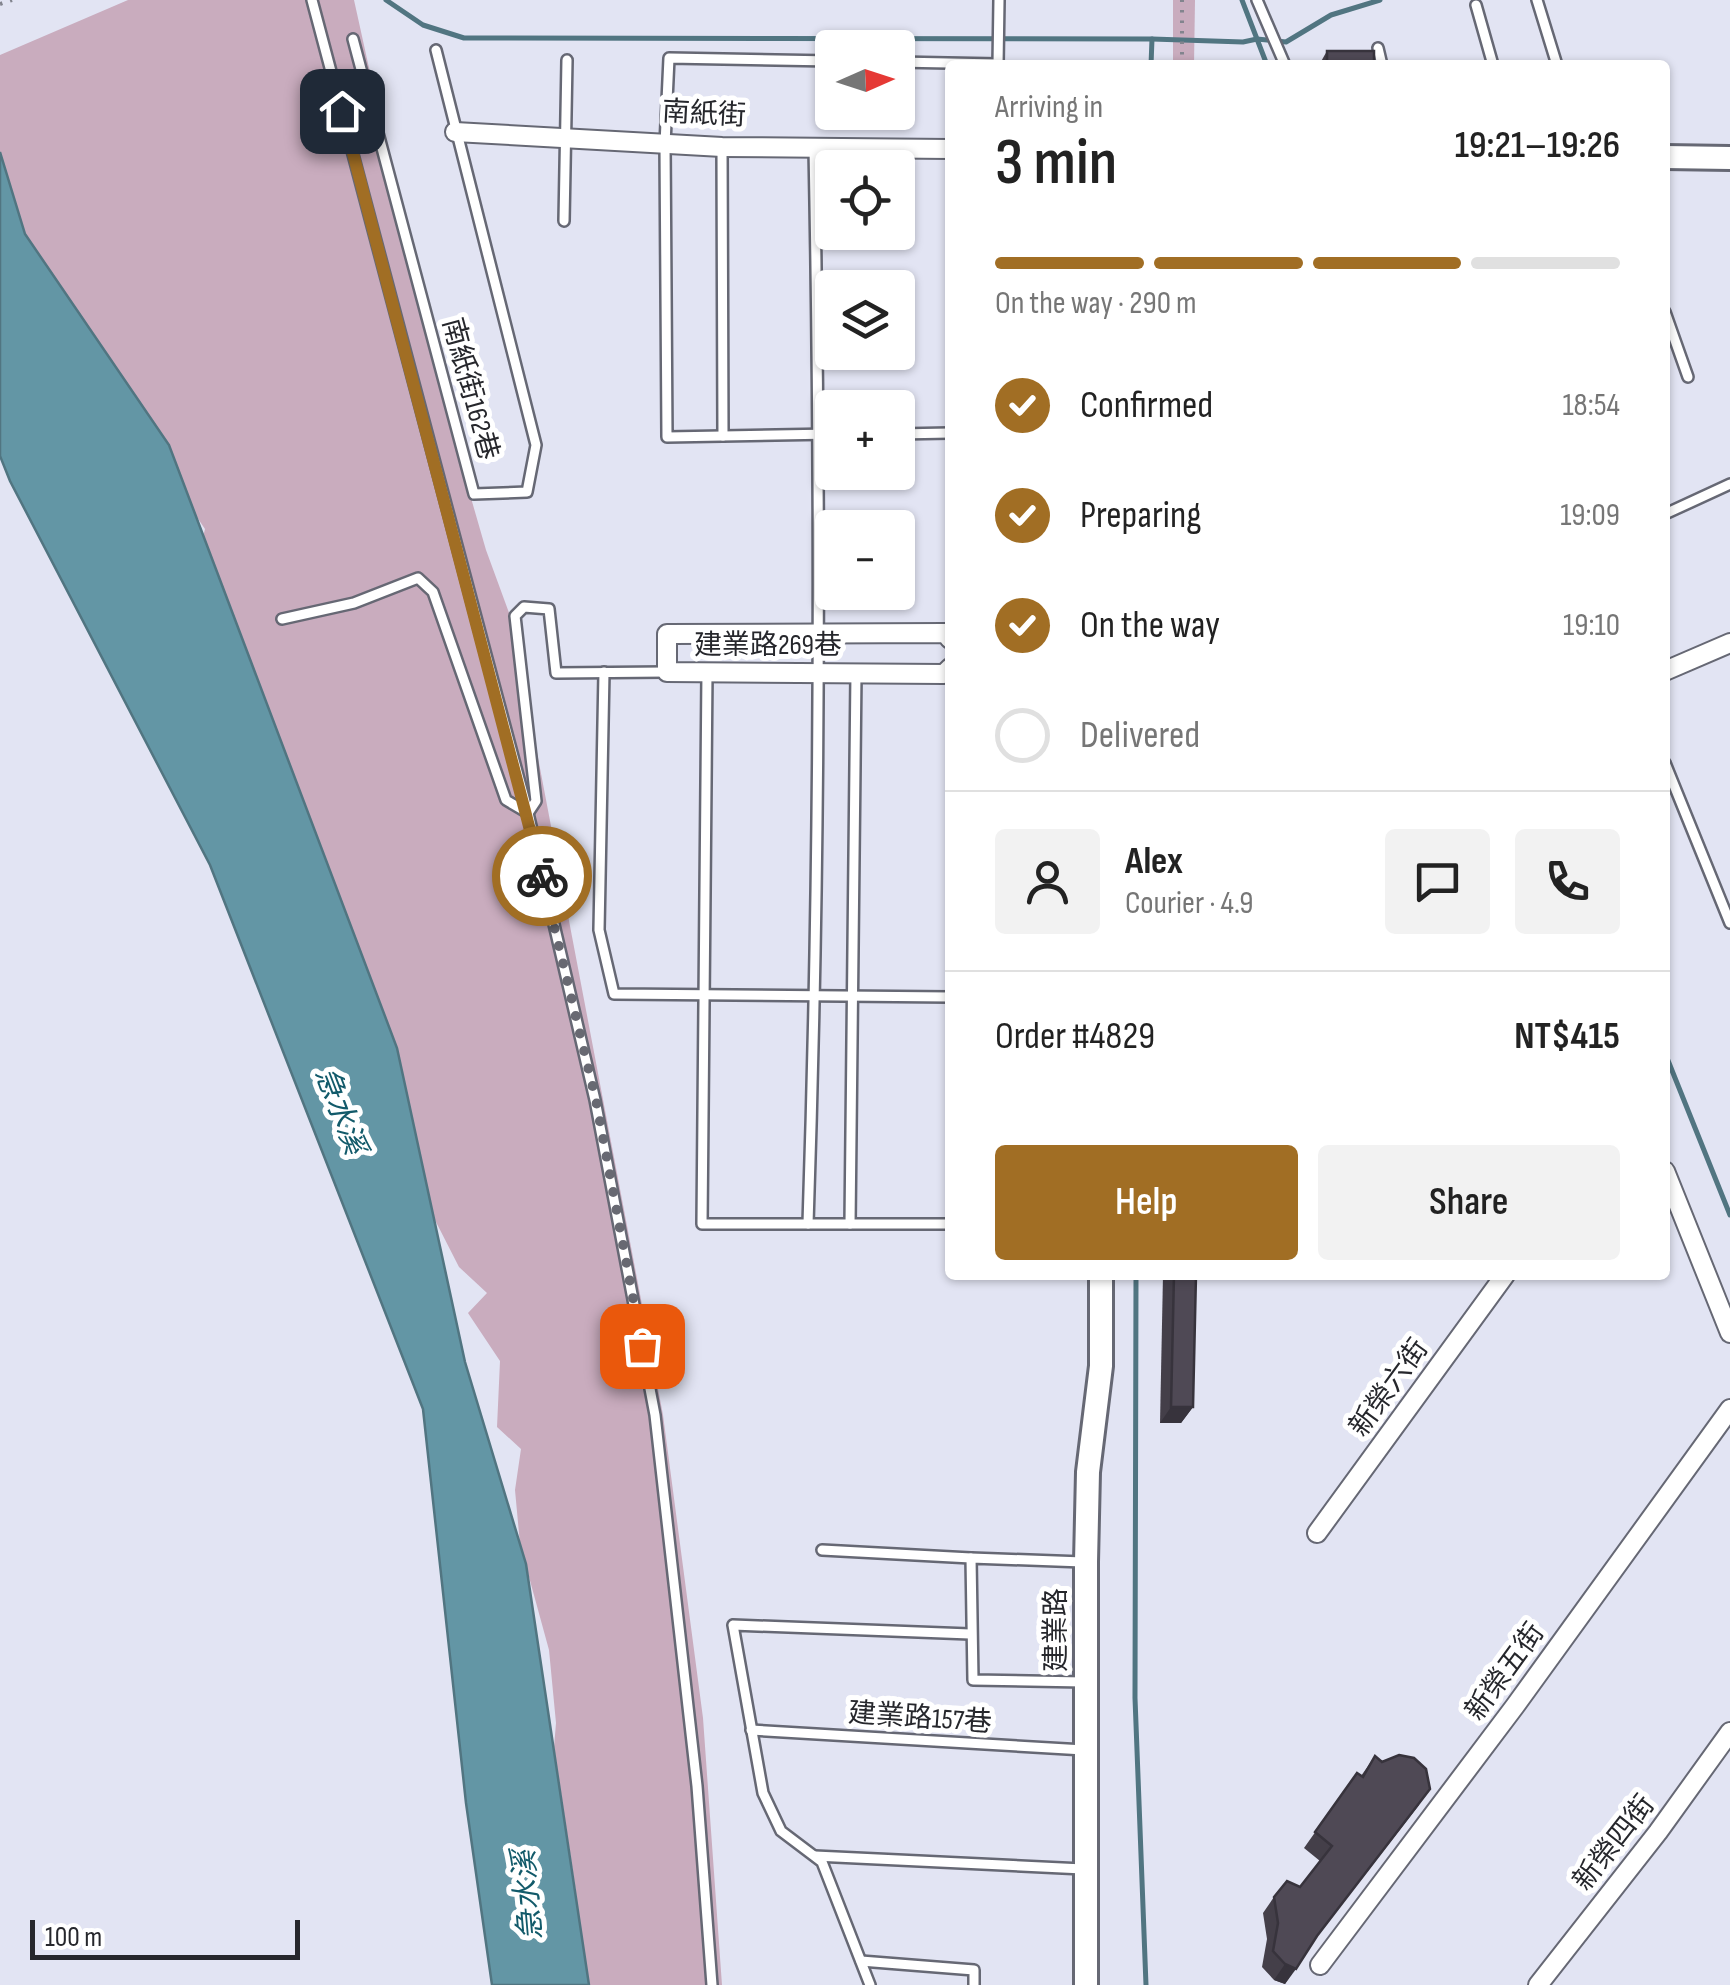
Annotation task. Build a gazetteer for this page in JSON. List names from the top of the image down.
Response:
{
  "streets": {
    "street": [
      "南紙街",
      "建業路269巷",
      "新榮六街",
      "建業路",
      "新榮五街",
      "新榮四街"
    ],
    "lane": ["南紙街162巷", "建業路157巷"]
  },
  "crossings": [
    ["南紙街", "南紙街162巷"],
    ["建業路", "建業路157巷"]
  ],
  "water": ["急水溪"],
  "scale_bar": "100 m",
  "north": "right",
  "page": {
    "map_buttons": ["+", "−"],
    "heading": ["3 min", "Arriving in", "19:21–19:26"],
    "panel": [
      "Alex",
      "Courier · 4.9",
      "Order #4829",
      "NT$415"
    ],
    "bar": "On the way · 290 m",
    "list": [
      ["Confirmed", "18:54"],
      ["Preparing", "19:09"],
      ["On the way", "19:10"],
      "Delivered"
    ],
    "buttons": ["Help", "Share"],
    "scale": "100 m"
  }
}
